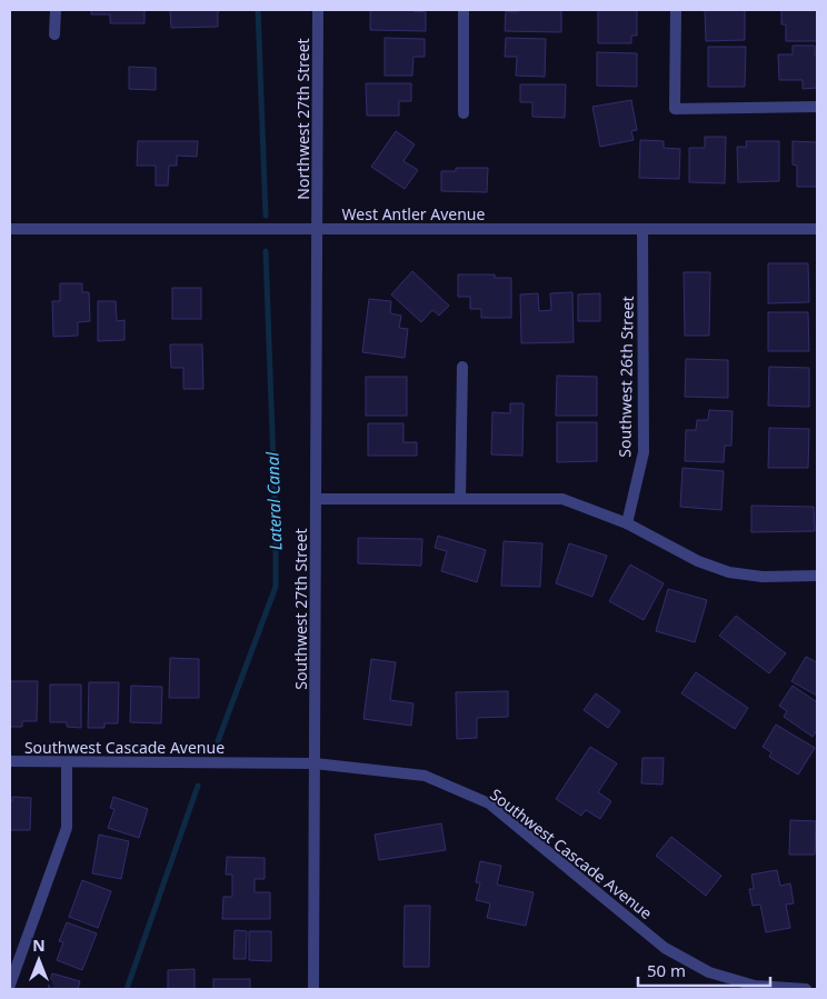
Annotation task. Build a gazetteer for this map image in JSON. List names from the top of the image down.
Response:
{
  "streets": {
    "street": [
      "Northwest 27th Street",
      "West Antler Avenue",
      "Southwest 26th Street",
      "Southwest 27th Street",
      "Southwest Cascade Avenue"
    ]
  },
  "crossings": [
    ["Northwest 27th Street", "West Antler Avenue"],
    ["Northwest 27th Street", "Southwest 27th Street"],
    ["West Antler Avenue", "Southwest 26th Street"],
    ["West Antler Avenue", "Southwest 27th Street"],
    ["Southwest 27th Street", "Southwest Cascade Avenue"]
  ],
  "water": ["Lateral Canal"],
  "scale_bar": "50 m",
  "north": "top"
}
